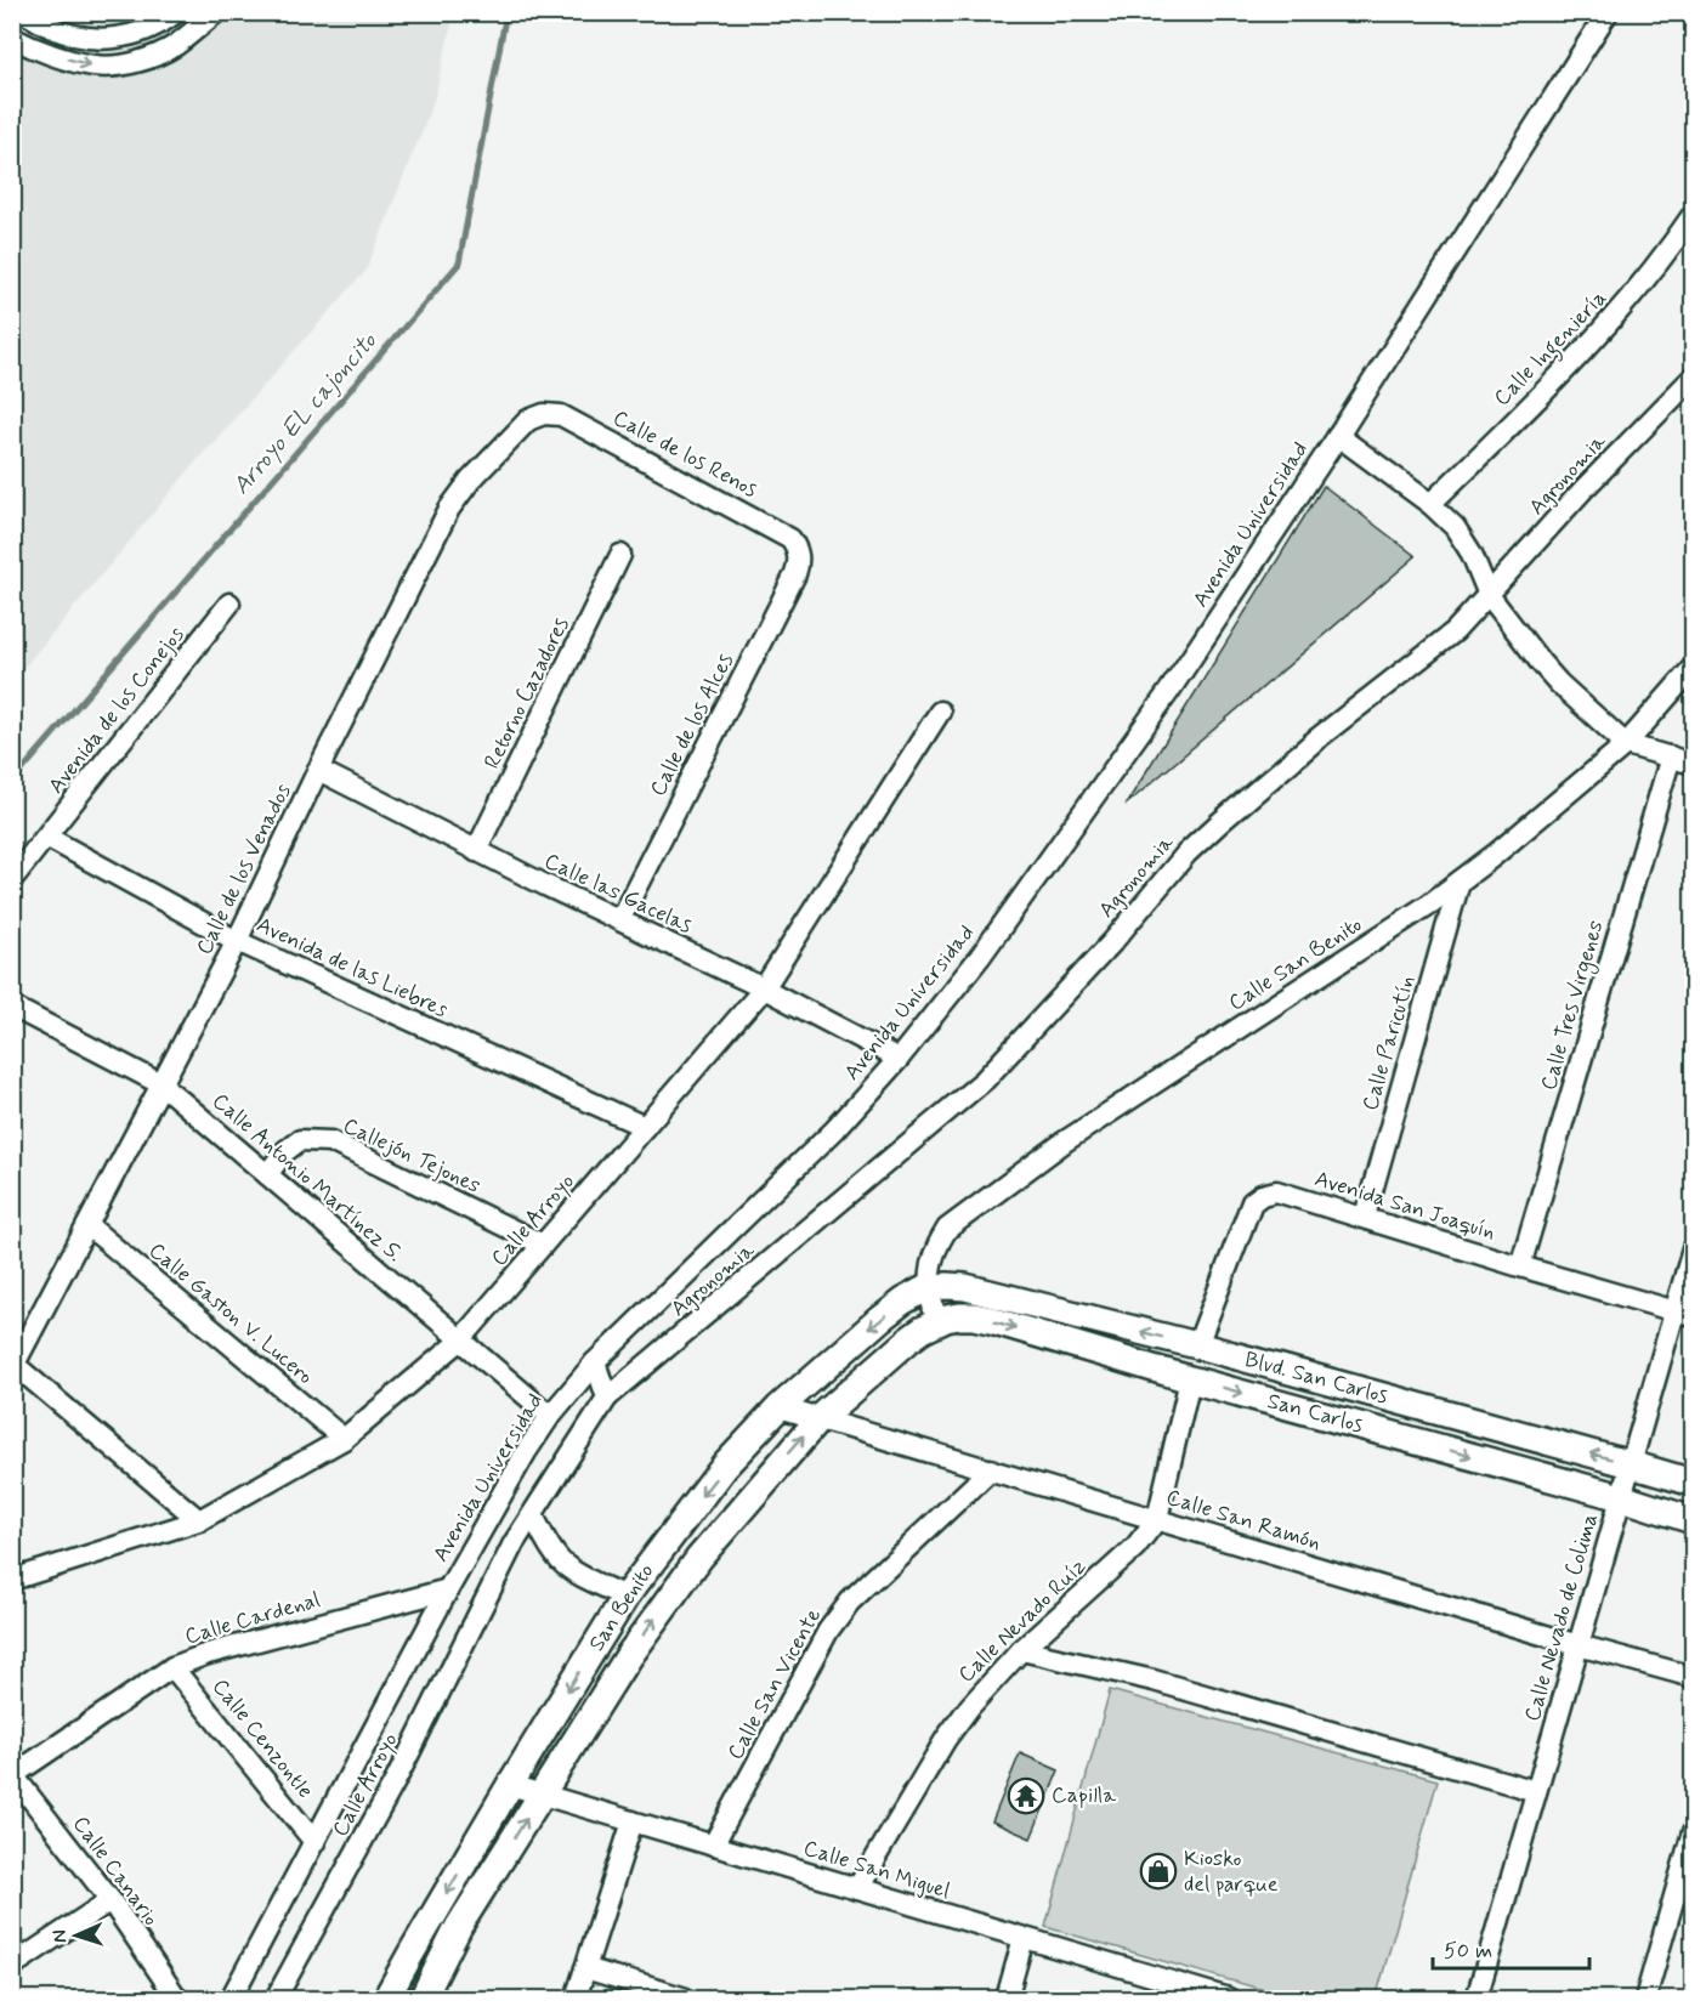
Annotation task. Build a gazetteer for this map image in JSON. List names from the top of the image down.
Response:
{
  "streets": {
    "main road": ["Blvd. San Carlos", "San Carlos", "San Benito"],
    "street": [
      "Calle Ingeniería",
      "Calle de los Renos",
      "Agronomia",
      "Avenida Universidad",
      "Retorno Cazadores",
      "Avenida de los Conejos",
      "Calle de los Alces",
      "Calle de los Venados",
      "Calle las Gacelas",
      "Calle San Benito",
      "Avenida de las Liebres",
      "Calle Tres Virgenes",
      "Calle Paricutín",
      "Callejón Tejones",
      "Calle Antonio Martínez S.",
      "Avenida San Joaquín",
      "Calle Arroyo",
      "Calle Gaston V. Lucero",
      "Calle San Ramón",
      "Calle Nevado de Colima",
      "Calle Cardenal",
      "Calle Nevado Ruíz",
      "Calle San Vicente",
      "Calle Cenzontle",
      "Calle San Miguel",
      "Calle Canario"
    ]
  },
  "crossings": [
    ["Calle de los Renos", "Calle de los Alces"],
    ["Calle de los Renos", "Calle de los Venados"],
    ["Agronomia", "Calle Arroyo"],
    ["Avenida Universidad", "Calle las Gacelas"],
    ["Avenida Universidad", "Calle Antonio Martínez S."],
    ["Avenida Universidad", "Calle Cardenal"],
    ["Avenida Universidad", "Calle Cenzontle"],
    ["Retorno Cazadores", "Calle las Gacelas"],
    ["Avenida de los Conejos", "Avenida de las Liebres"],
    ["Calle de los Alces", "Calle las Gacelas"],
    ["Calle de los Venados", "Calle las Gacelas"],
    ["Calle de los Venados", "Avenida de las Liebres"],
    ["Calle de los Venados", "Calle Antonio Martínez S."],
    ["Calle de los Venados", "Calle Gaston V. Lucero"],
    ["Calle las Gacelas", "Calle Arroyo"],
    ["Calle San Benito", "Calle Paricutín"],
    ["Calle San Benito", "Blvd. San Carlos"],
    ["Calle San Benito", "San Benito"],
    ["Avenida de las Liebres", "Calle Arroyo"],
    ["Calle Tres Virgenes", "Avenida San Joaquín"],
    ["Calle Paricutín", "Avenida San Joaquín"],
    ["Callejón Tejones", "Calle Antonio Martínez S."],
    ["Callejón Tejones", "Calle Arroyo"],
    ["Calle Antonio Martínez S.", "Calle Arroyo"],
    ["Avenida San Joaquín", "Blvd. San Carlos"],
    ["Avenida San Joaquín", "Calle Nevado de Colima"],
    ["Calle Arroyo", "Calle Gaston V. Lucero"],
    ["Blvd. San Carlos", "San Benito"],
    ["Blvd. San Carlos", "Calle Nevado de Colima"],
    ["San Carlos", "San Benito"],
    ["San Carlos", "Calle Nevado de Colima"],
    ["San Carlos", "Calle Nevado Ruíz"],
    ["Calle San Ramón", "San Benito"],
    ["Calle San Ramón", "Calle Nevado de Colima"],
    ["Calle San Ramón", "Calle Nevado Ruíz"],
    ["Calle San Ramón", "Calle San Vicente"],
    ["San Benito", "Calle San Miguel"],
    ["Calle Cardenal", "Calle Cenzontle"],
    ["Calle Cardenal", "Calle Canario"],
    ["Calle Nevado Ruíz", "Calle San Miguel"],
    ["Calle San Vicente", "Calle San Miguel"]
  ],
  "one_way": ["Blvd. San Carlos", "San Carlos"],
  "water": ["Arroyo EL cajoncito"],
  "places": {
    "temple": ["Capilla"],
    "shop": ["Kiosko del parque"]
  },
  "scale_bar": "50 m",
  "north": "left"
}
